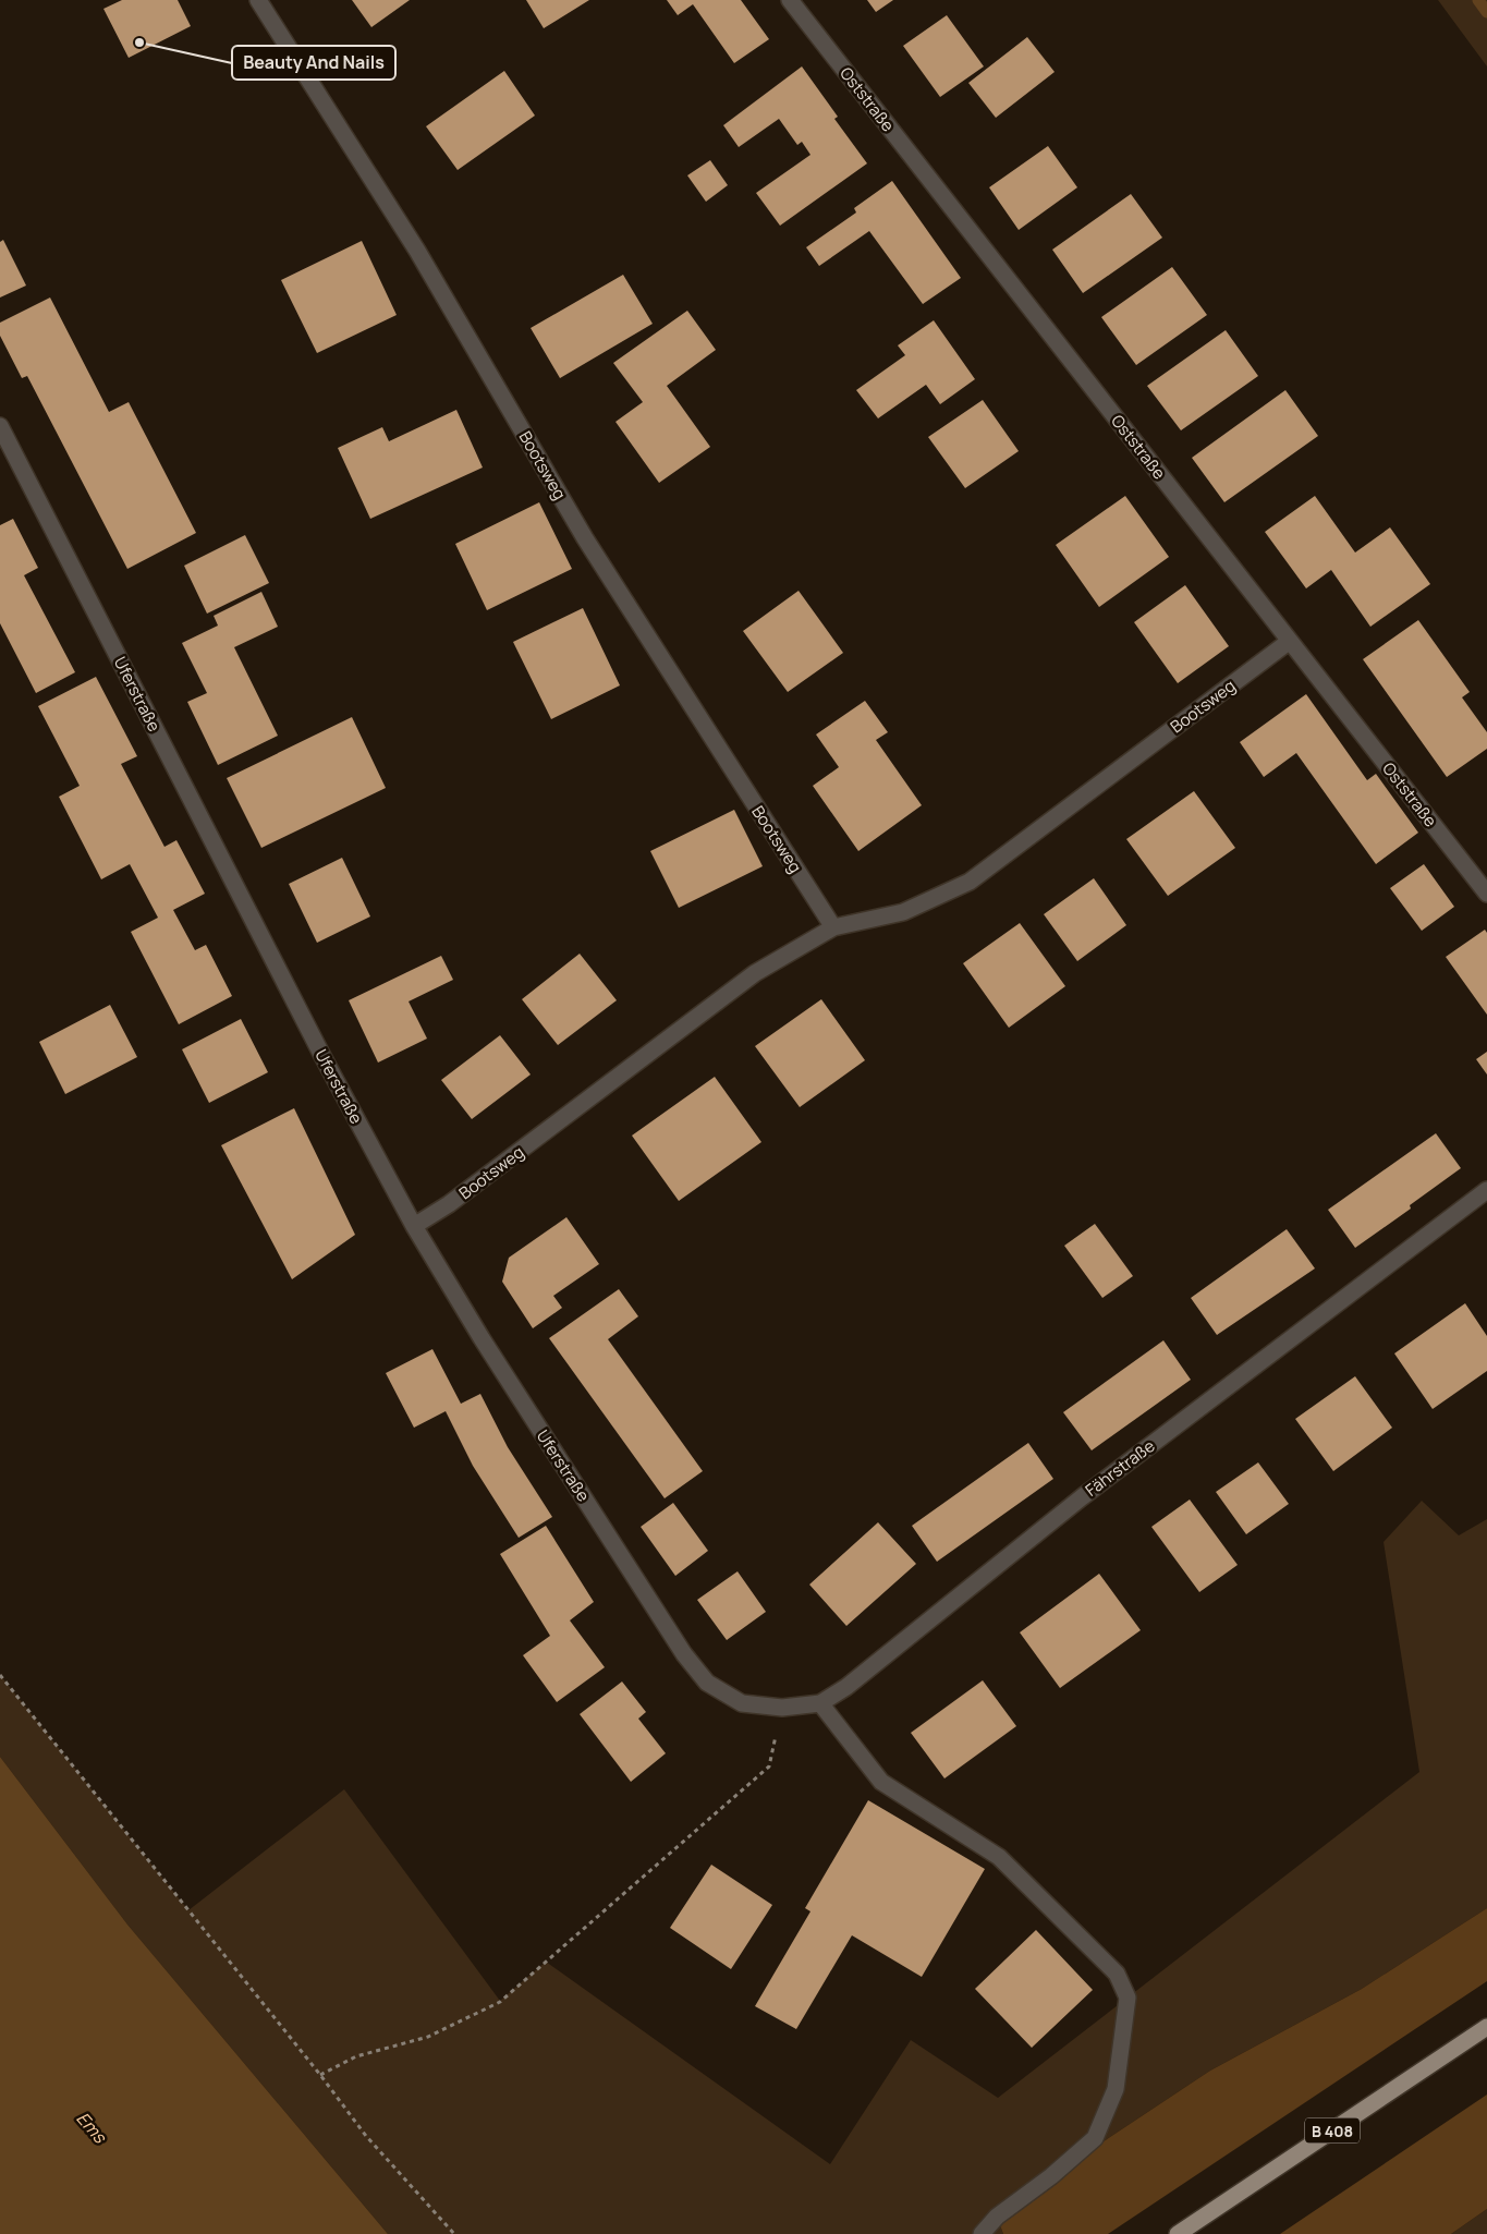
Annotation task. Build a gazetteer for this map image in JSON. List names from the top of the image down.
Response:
{
  "streets": {
    "main road": ["B 408"],
    "street": [
      "Oststraße",
      "Bootsweg",
      "Uferstraße",
      "Fährstraße"
    ]
  },
  "crossings": [
    ["Oststraße", "Bootsweg"],
    ["Bootsweg", "Uferstraße"],
    ["Uferstraße", "Fährstraße"]
  ],
  "water": ["Ems"],
  "places": ["Beauty And Nails"]
}
